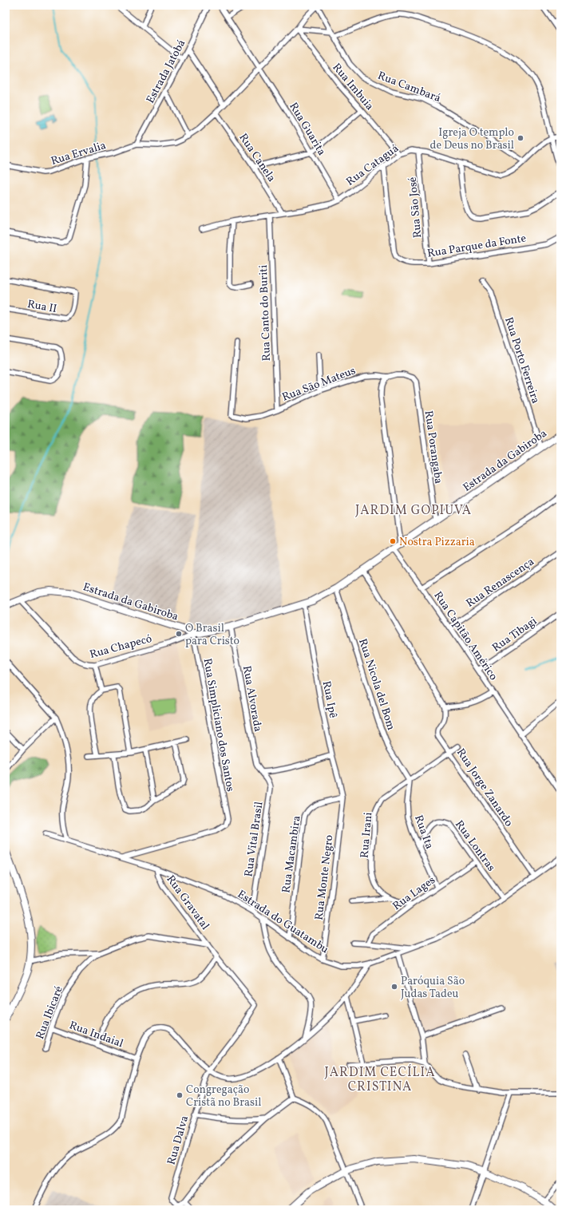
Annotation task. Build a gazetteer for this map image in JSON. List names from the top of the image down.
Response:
{
  "streets": {
    "main road": ["Estrada da Gabiroba"],
    "street": [
      "Estrada Jatobá",
      "Rua Imbuia",
      "Rua Cambará",
      "Rua Guarita",
      "Rua Ervalia",
      "Rua Canela",
      "Rua Cataguá",
      "Rua São José",
      "Rua Parque da Fonte",
      "Rua II",
      "Rua Canto do Buriti",
      "Rua Porto Ferreira",
      "Rua São Mateus",
      "Rua Porangaba",
      "Rua Renascença",
      "Rua Tibagi",
      "Rua Capitão Américo",
      "Rua Chapecó",
      "Rua Nicola del Bom",
      "Rua Alvorada",
      "Rua Ipê",
      "Rua Simpliciano dos Santos",
      "Rua Jorge Zanardo",
      "Rua Ita",
      "Rua Irani",
      "Rua Vital Brasil",
      "Rua Lontras",
      "Rua Macambira",
      "Rua Monte Negro",
      "Rua Lages",
      "Rua Gravatal",
      "Estrada do Guatambu",
      "Rua Ibicaré",
      "Rua Indaial",
      "Rua Dalva"
    ]
  },
  "crossings": [
    ["Estrada Jatobá", "Rua Ervalia"],
    ["Rua Imbuia", "Rua Cataguá"],
    ["Rua Cambará", "Rua Cataguá"],
    ["Rua Guarita", "Rua Cataguá"],
    ["Rua Canela", "Rua Cataguá"],
    ["Rua Cataguá", "Rua São José"],
    ["Rua Cataguá", "Rua Parque da Fonte"],
    ["Rua Cataguá", "Rua Canto do Buriti"],
    ["Rua São José", "Rua Parque da Fonte"],
    ["Rua Canto do Buriti", "Rua São Mateus"],
    ["Rua Porto Ferreira", "Estrada da Gabiroba"],
    ["Rua São Mateus", "Rua Porangaba"],
    ["Rua Porangaba", "Estrada da Gabiroba"],
    ["Estrada da Gabiroba", "Rua Capitão Américo"],
    ["Estrada da Gabiroba", "Rua Chapecó"],
    ["Estrada da Gabiroba", "Rua Nicola del Bom"],
    ["Estrada da Gabiroba", "Rua Alvorada"],
    ["Estrada da Gabiroba", "Rua Ipê"],
    ["Estrada da Gabiroba", "Rua Simpliciano dos Santos"],
    ["Rua Renascença", "Rua Capitão Américo"],
    ["Rua Tibagi", "Rua Capitão Américo"],
    ["Rua Chapecó", "Rua Simpliciano dos Santos"],
    ["Rua Nicola del Bom", "Rua Ita"],
    ["Rua Nicola del Bom", "Rua Irani"],
    ["Rua Alvorada", "Rua Vital Brasil"],
    ["Rua Ipê", "Rua Macambira"],
    ["Rua Ipê", "Rua Monte Negro"],
    ["Rua Simpliciano dos Santos", "Estrada do Guatambu"],
    ["Rua Jorge Zanardo", "Rua Irani"],
    ["Rua Jorge Zanardo", "Estrada do Guatambu"],
    ["Rua Ita", "Rua Irani"],
    ["Rua Ita", "Rua Lontras"],
    ["Rua Ita", "Rua Lages"],
    ["Rua Vital Brasil", "Estrada do Guatambu"],
    ["Rua Lontras", "Rua Lages"],
    ["Rua Lontras", "Estrada do Guatambu"],
    ["Rua Macambira", "Rua Monte Negro"],
    ["Rua Macambira", "Estrada do Guatambu"],
    ["Rua Monte Negro", "Estrada do Guatambu"],
    ["Rua Gravatal", "Estrada do Guatambu"],
    ["Rua Gravatal", "Rua Ibicaré"],
    ["Rua Gravatal", "Rua Dalva"],
    ["Rua Ibicaré", "Rua Indaial"]
  ],
  "districts": ["JARDIM GOPIUVA", "JARDIM CECÍLIA CRISTINA"],
  "places": [
    "Igreja O templo de Deus no Brasil",
    "Nostra Pizzaria",
    "O Brasil para Cristo",
    "Paróquia São Judas Tadeu",
    "Congregação Cristã no Brasil"
  ]
}
